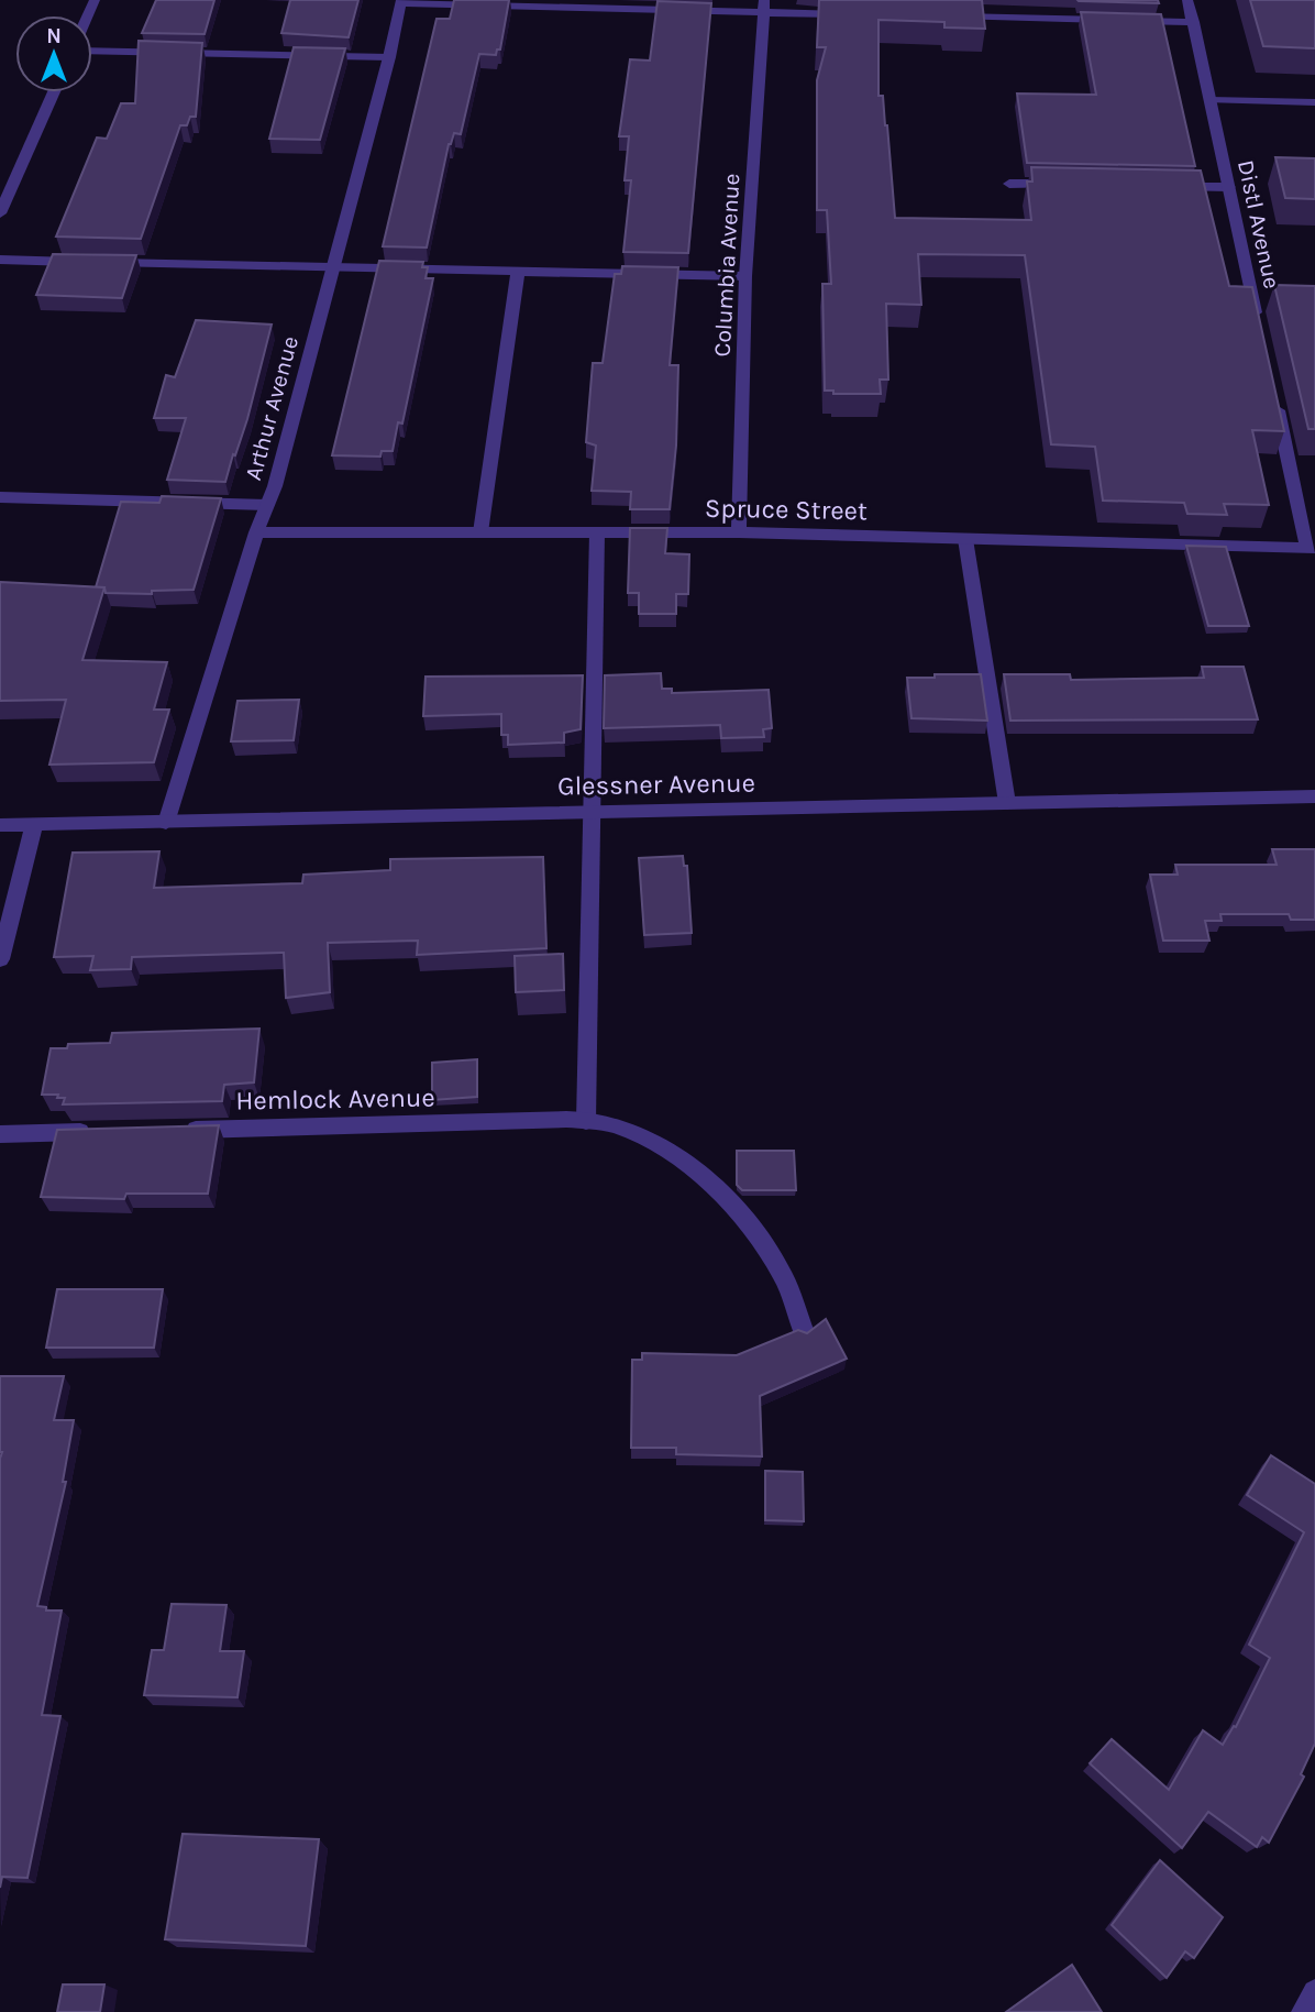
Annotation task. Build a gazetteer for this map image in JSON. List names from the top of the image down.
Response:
{
  "streets": {
    "street": [
      "Distl Avenue",
      "Columbia Avenue",
      "Arthur Avenue",
      "Spruce Street",
      "Glessner Avenue",
      "Hemlock Avenue"
    ]
  },
  "crossings": [
    ["Columbia Avenue", "Spruce Street"],
    ["Arthur Avenue", "Spruce Street"],
    ["Arthur Avenue", "Glessner Avenue"]
  ],
  "north": "top"
}
